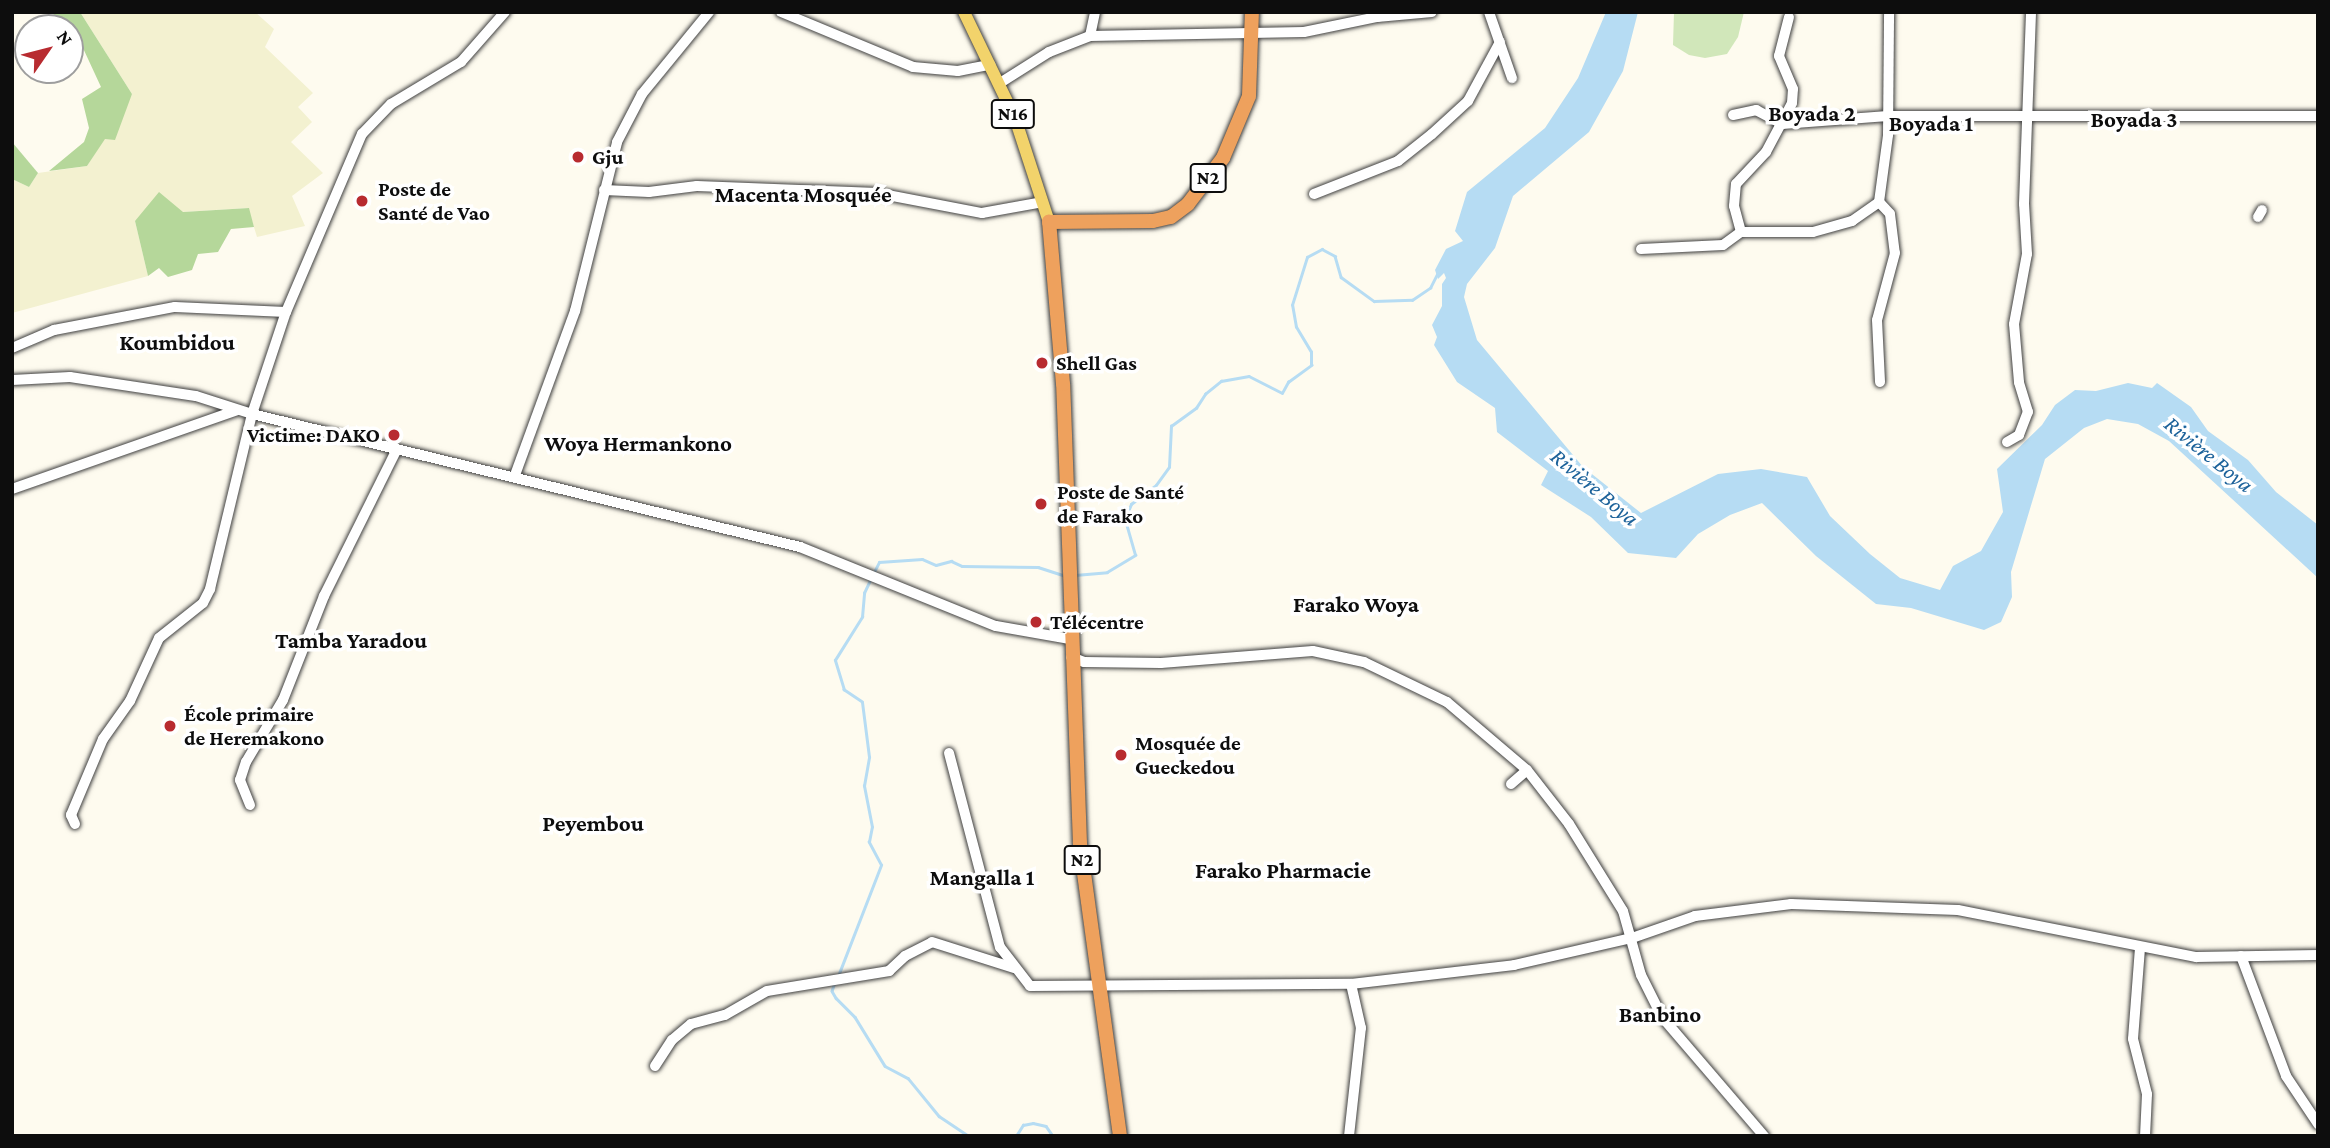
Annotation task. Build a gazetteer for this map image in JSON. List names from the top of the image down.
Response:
{
  "streets": {
    "highway": ["N2"],
    "main road": ["N16"]
  },
  "crossings": [
    ["N16", "N2"]
  ],
  "districts": [
    "Boyada 2",
    "Boyada 3",
    "Boyada 1",
    "Macenta Mosquée",
    "Koumbidou",
    "Woya Hermankono",
    "Farako Woya",
    "Tamba Yaradou",
    "Peyembou",
    "Farako Pharmacie",
    "Mangalla 1",
    "Banbino"
  ],
  "water": ["Rivière Boya"],
  "places": [
    "Gju",
    "Poste de Santé de Vao",
    "Shell Gas",
    "Victime: DAKO",
    "Poste de Santé de Farako",
    "Télécentre",
    "École primaire de Heremakono",
    "Mosquée de Gueckedou"
  ],
  "north": "top right"
}
